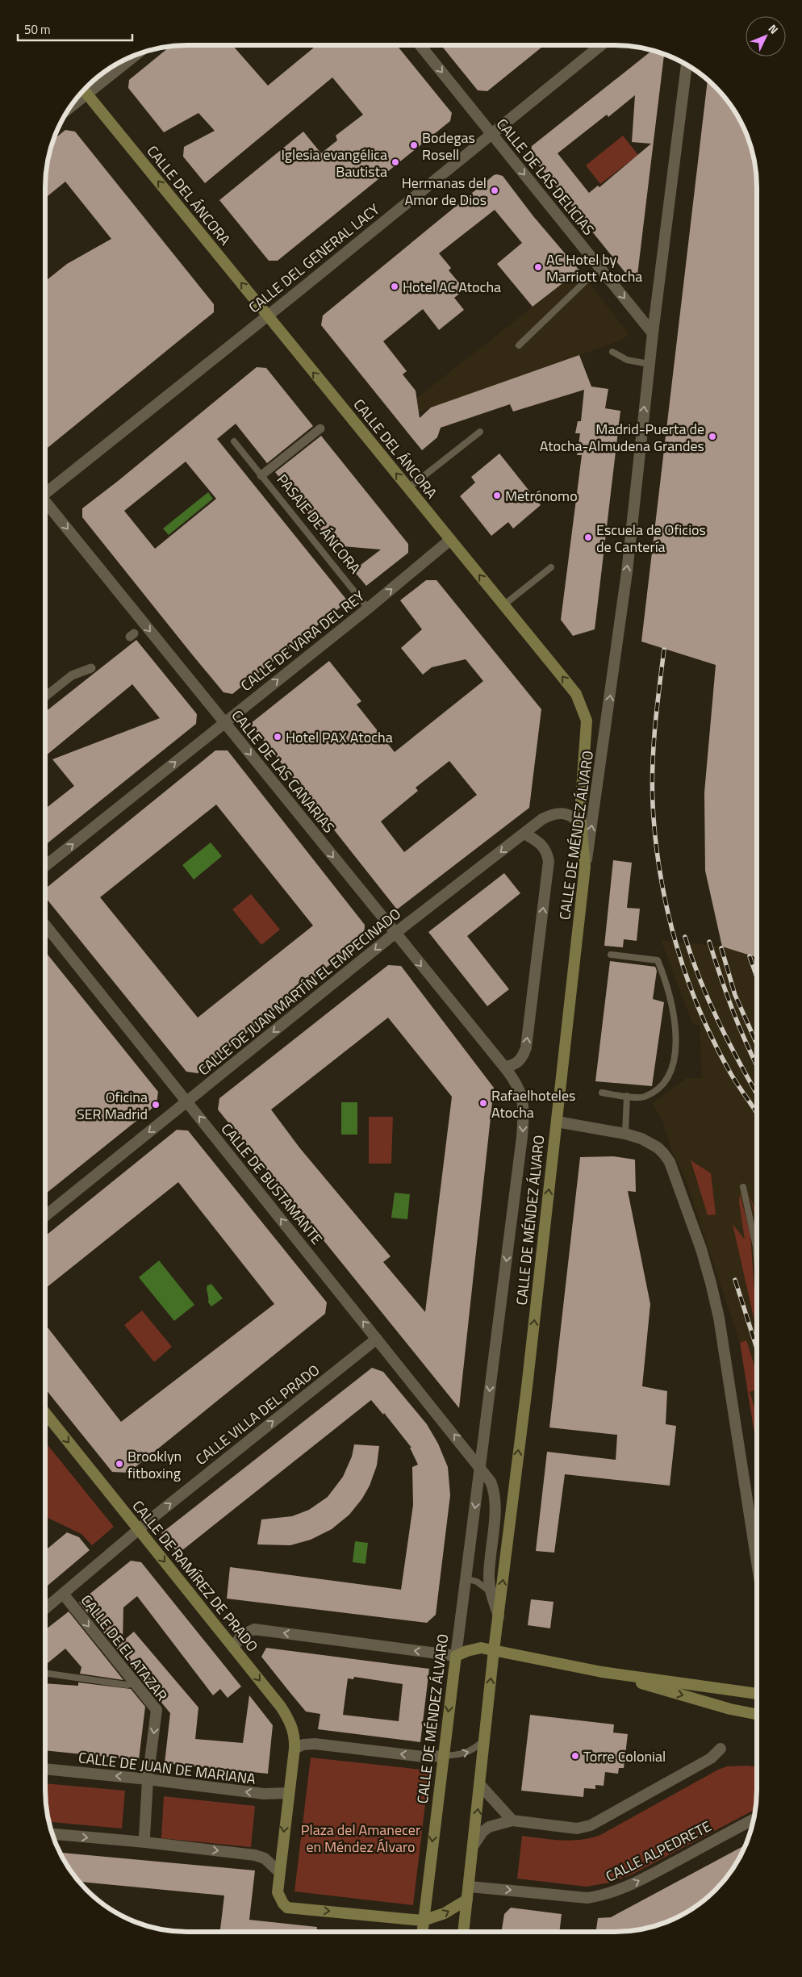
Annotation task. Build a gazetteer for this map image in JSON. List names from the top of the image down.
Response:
{
  "streets": {
    "main road": ["CALLE DEL ÁNCORA", "CALLE DE MÉNDEZ ÁLVARO", "CALLE DE RAMÍREZ DE PRADO"],
    "street": [
      "CALLE DE LAS DELICIAS",
      "CALLE DEL GENERAL LACY",
      "PASAJE DE ÁNCORA",
      "CALLE DE VARA DEL REY",
      "CALLE DE LAS CANARIAS",
      "CALLE DE JUAN MARTÍN EL EMPECINADO",
      "CALLE DE BUSTAMANTE",
      "CALLE VILLA DEL PRADO",
      "CALLE DE EL ATAZAR",
      "CALLE DE JUAN DE MARIANA",
      "CALLE ALPEDRETE"
    ]
  },
  "crossings": [
    ["CALLE DE LAS DELICIAS", "CALLE DEL GENERAL LACY"],
    ["CALLE DE LAS DELICIAS", "CALLE DE MÉNDEZ ÁLVARO"],
    ["CALLE DEL ÁNCORA", "CALLE DEL GENERAL LACY"],
    ["CALLE DEL ÁNCORA", "CALLE DE VARA DEL REY"],
    ["CALLE DEL ÁNCORA", "CALLE DE MÉNDEZ ÁLVARO"],
    ["CALLE DEL ÁNCORA", "CALLE DE JUAN MARTÍN EL EMPECINADO"],
    ["PASAJE DE ÁNCORA", "CALLE DE VARA DEL REY"],
    ["CALLE DE VARA DEL REY", "CALLE DE LAS CANARIAS"],
    ["CALLE DE LAS CANARIAS", "CALLE DE MÉNDEZ ÁLVARO"],
    ["CALLE DE LAS CANARIAS", "CALLE DE JUAN MARTÍN EL EMPECINADO"],
    ["CALLE DE MÉNDEZ ÁLVARO", "CALLE DE JUAN MARTÍN EL EMPECINADO"],
    ["CALLE DE MÉNDEZ ÁLVARO", "CALLE DE BUSTAMANTE"],
    ["CALLE DE MÉNDEZ ÁLVARO", "CALLE ALPEDRETE"],
    ["CALLE DE JUAN MARTÍN EL EMPECINADO", "CALLE DE BUSTAMANTE"],
    ["CALLE DE BUSTAMANTE", "CALLE VILLA DEL PRADO"],
    ["CALLE VILLA DEL PRADO", "CALLE DE RAMÍREZ DE PRADO"],
    ["CALLE DE EL ATAZAR", "CALLE DE JUAN DE MARIANA"]
  ],
  "one_way": [
    "CALLE DE LAS DELICIAS",
    "CALLE DEL ÁNCORA",
    "CALLE DE VARA DEL REY",
    "CALLE DE LAS CANARIAS",
    "CALLE DE JUAN MARTÍN EL EMPECINADO",
    "CALLE DE BUSTAMANTE",
    "CALLE VILLA DEL PRADO",
    "CALLE DE RAMÍREZ DE PRADO",
    "CALLE DE EL ATAZAR"
  ],
  "parks": ["Plaza del Amanecer en Méndez Álvaro"],
  "places": [
    "Bodegas Rosell",
    "Iglesia evangélica Bautista",
    "Hermanas del Amor de Dios",
    "AC Hotel by Marriott Atocha",
    "Hotel AC Atocha",
    "Madrid-Puerta de Atocha-Almudena Grandes",
    "Metrónomo",
    "Escuela de Oficios de Cantería",
    "Hotel PAX Atocha",
    "Rafaelhoteles Atocha",
    "Oficina SER Madrid",
    "Brooklyn fitboxing",
    "Torre Colonial"
  ],
  "scale_bar": "50 m",
  "north": "top right"
}
